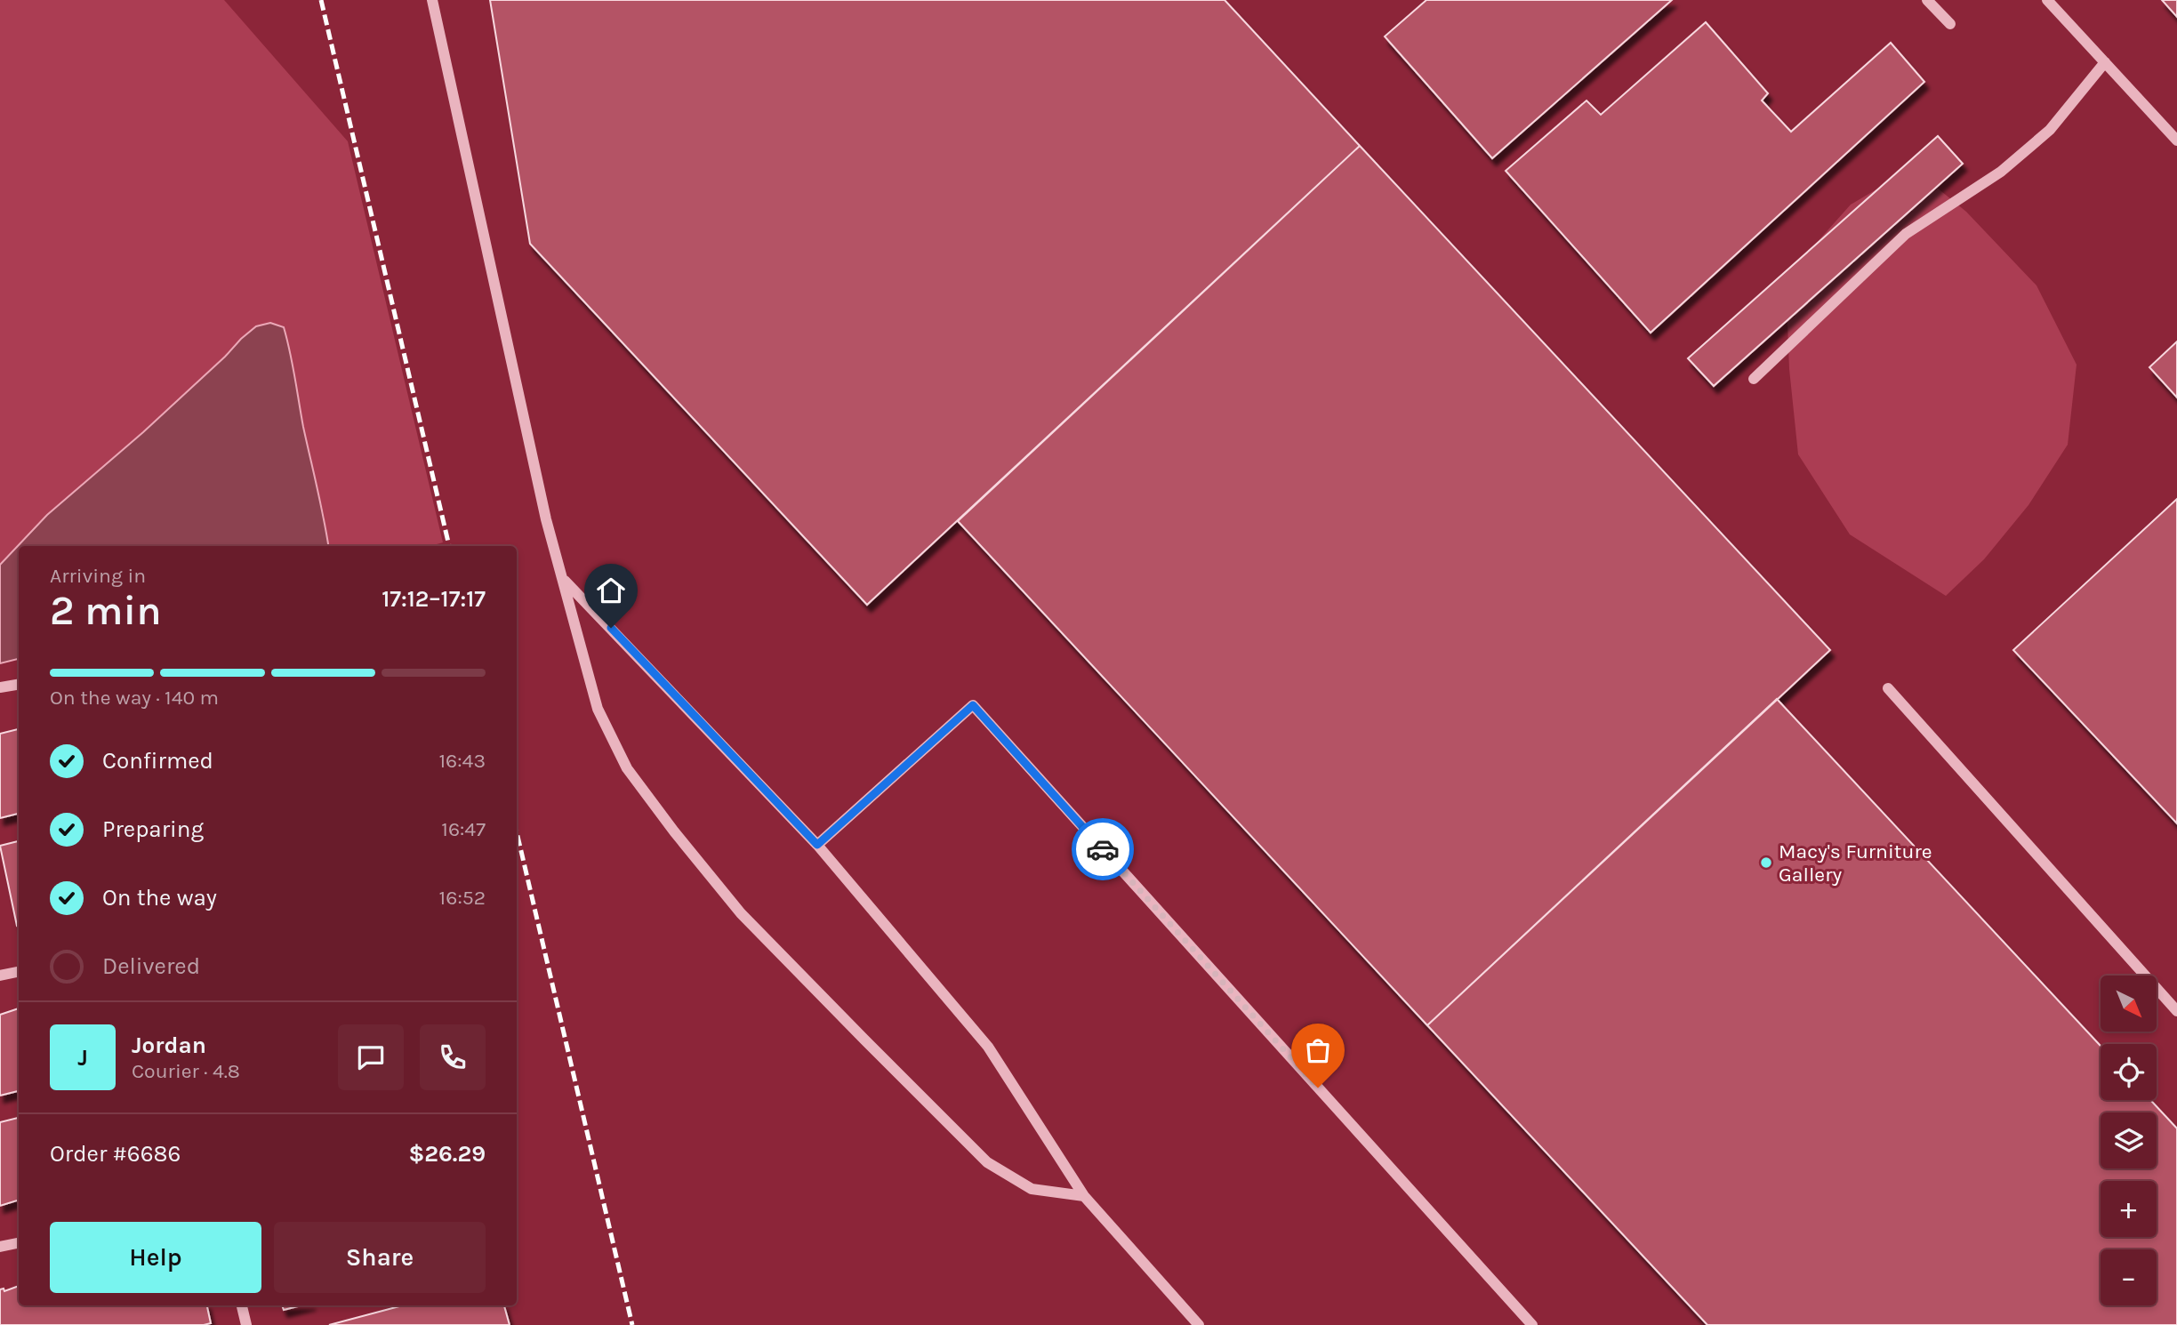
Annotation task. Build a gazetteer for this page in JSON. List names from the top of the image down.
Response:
{
  "places": ["Macy's Furniture Gallery"],
  "north": "bottom right",
  "page": {
    "heading": ["2 min", "Arriving in", "17:12–17:17"],
    "panel": [
      "Jordan",
      "Courier · 4.8",
      "Order #6686",
      "$26.29"
    ],
    "bar": "On the way · 140 m",
    "list": [
      ["Confirmed", "16:43"],
      ["Preparing", "16:47"],
      ["On the way", "16:52"],
      "Delivered"
    ],
    "map_buttons": ["+", "−"],
    "round": "J",
    "buttons": ["Help", "Share"]
  }
}
